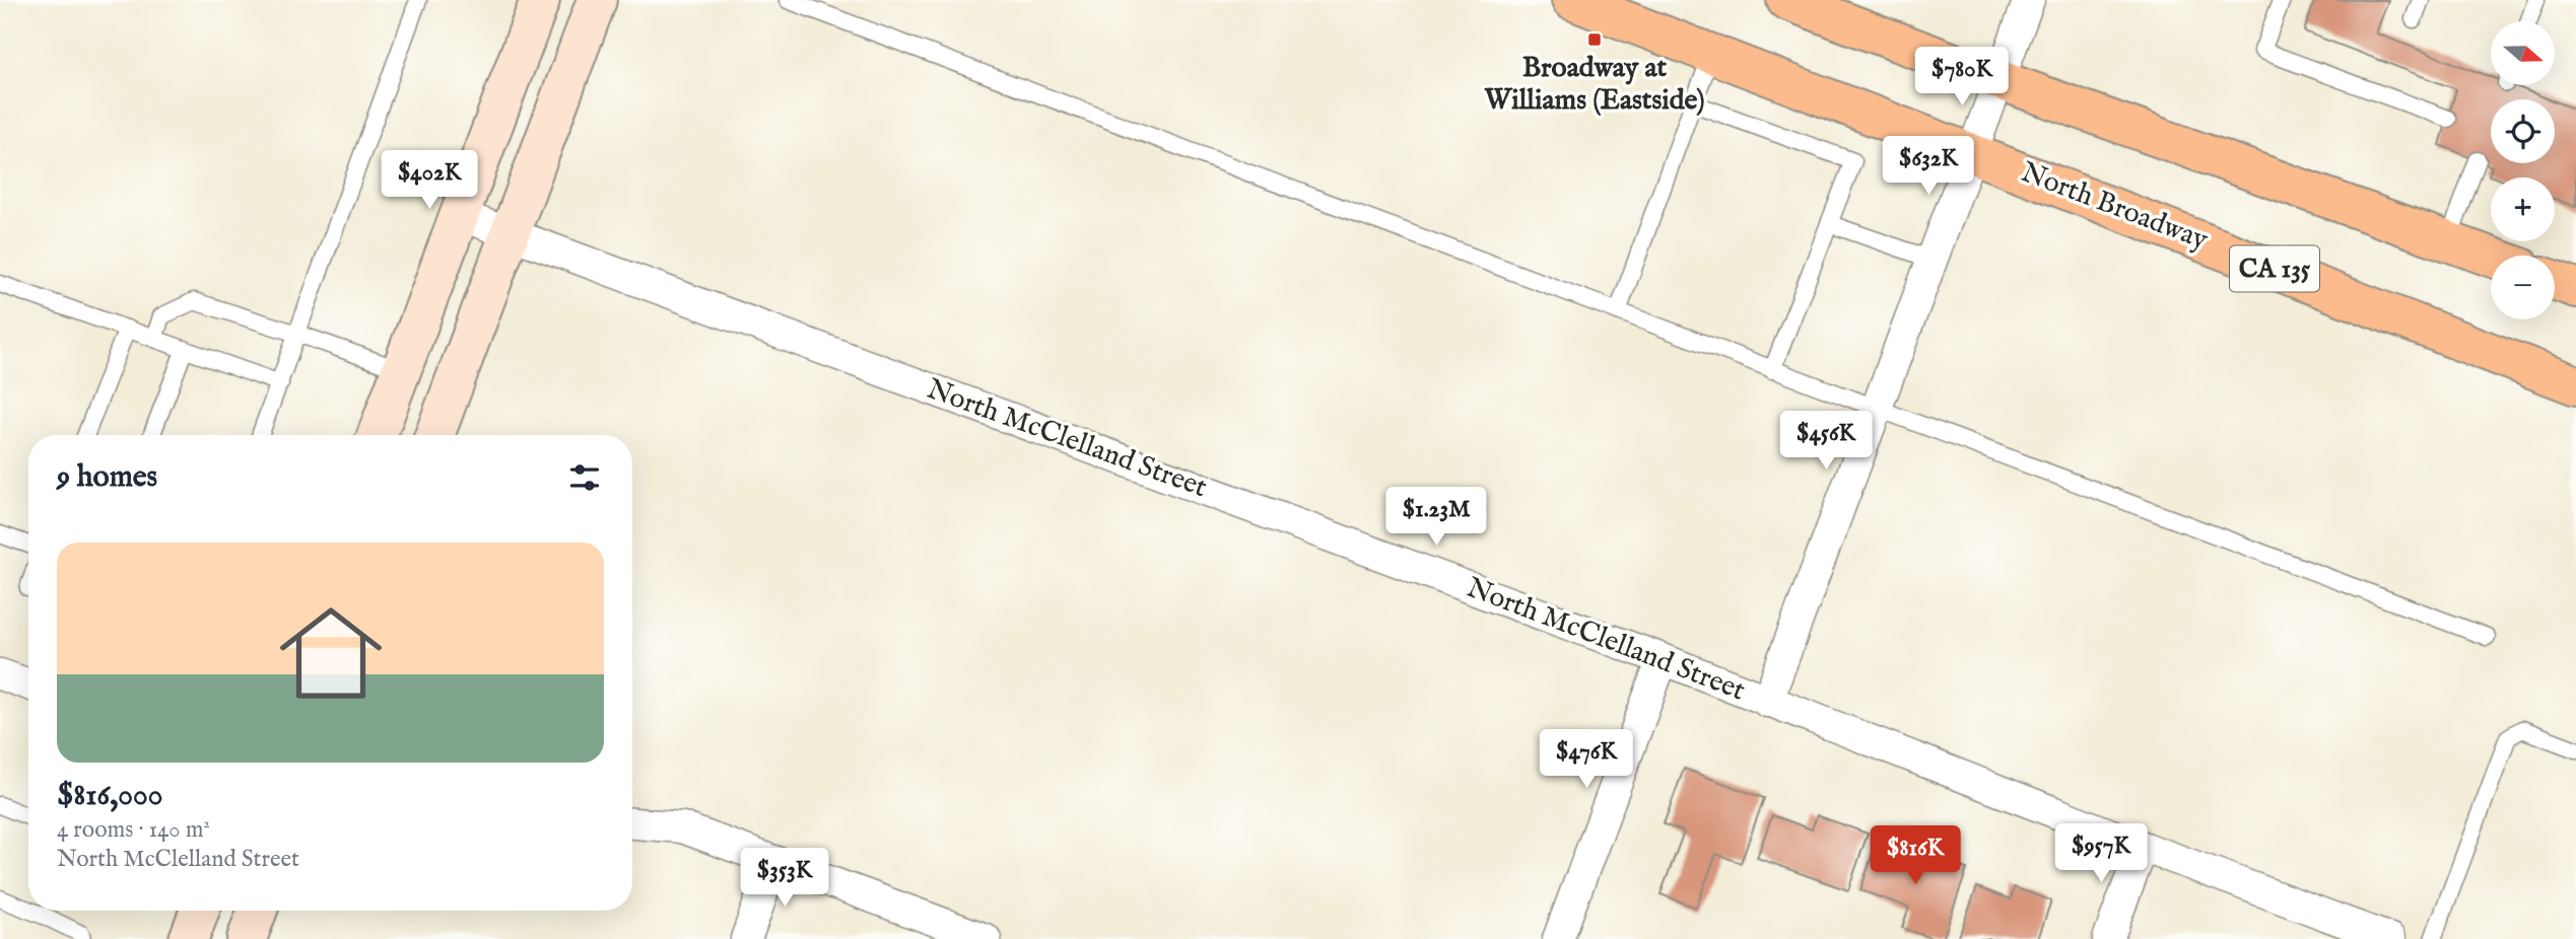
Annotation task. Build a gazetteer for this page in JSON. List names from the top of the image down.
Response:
{
  "streets": {
    "main road": ["North Broadway", "CA 135"],
    "street": ["North McClelland Street"]
  },
  "places": {
    "transit": ["Broadway at Williams (Eastside)"]
  },
  "north": "right",
  "page": {
    "map_buttons": ["+", "−"],
    "price": [
      "$780K",
      "$632K",
      "$402K",
      "$456K",
      "$1.23M",
      "$476K",
      "$957K",
      "$816K",
      "$353K"
    ],
    "heading": "9 homes",
    "list": [
      {
        "name": "$816,000",
        "note": "4 rooms · 140 m² · North McClelland Street"
      }
    ]
  }
}
